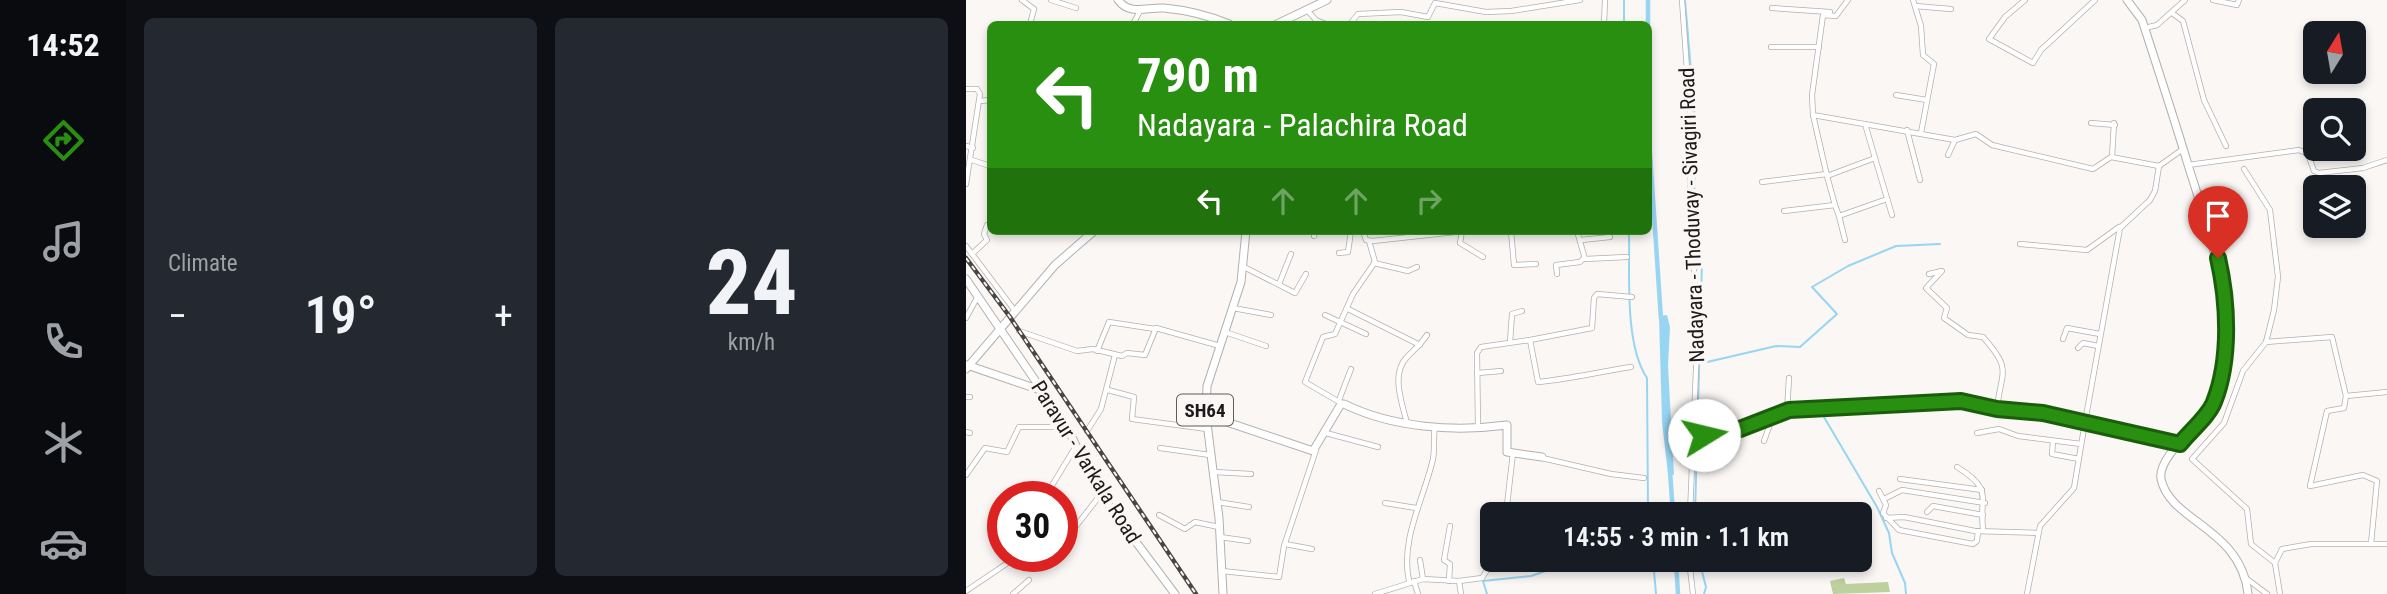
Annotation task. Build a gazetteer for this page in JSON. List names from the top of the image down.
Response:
{
  "streets": {
    "main road": ["SH64", "Paravur - Varkala Road"],
    "street": ["Nadayara - Thoduvay - Sivagiri Road"]
  },
  "north": "top",
  "page": {
    "tabs": "14:52",
    "tile": [
      "Climate",
      ["24", "km/h"]
    ],
    "turn": ["790 m", "Nadayara - Palachira Road"],
    "heat": ["−", "19°", "+"],
    "limit": "30",
    "trip": "14:55 · 3 min · 1.1 km"
  }
}
